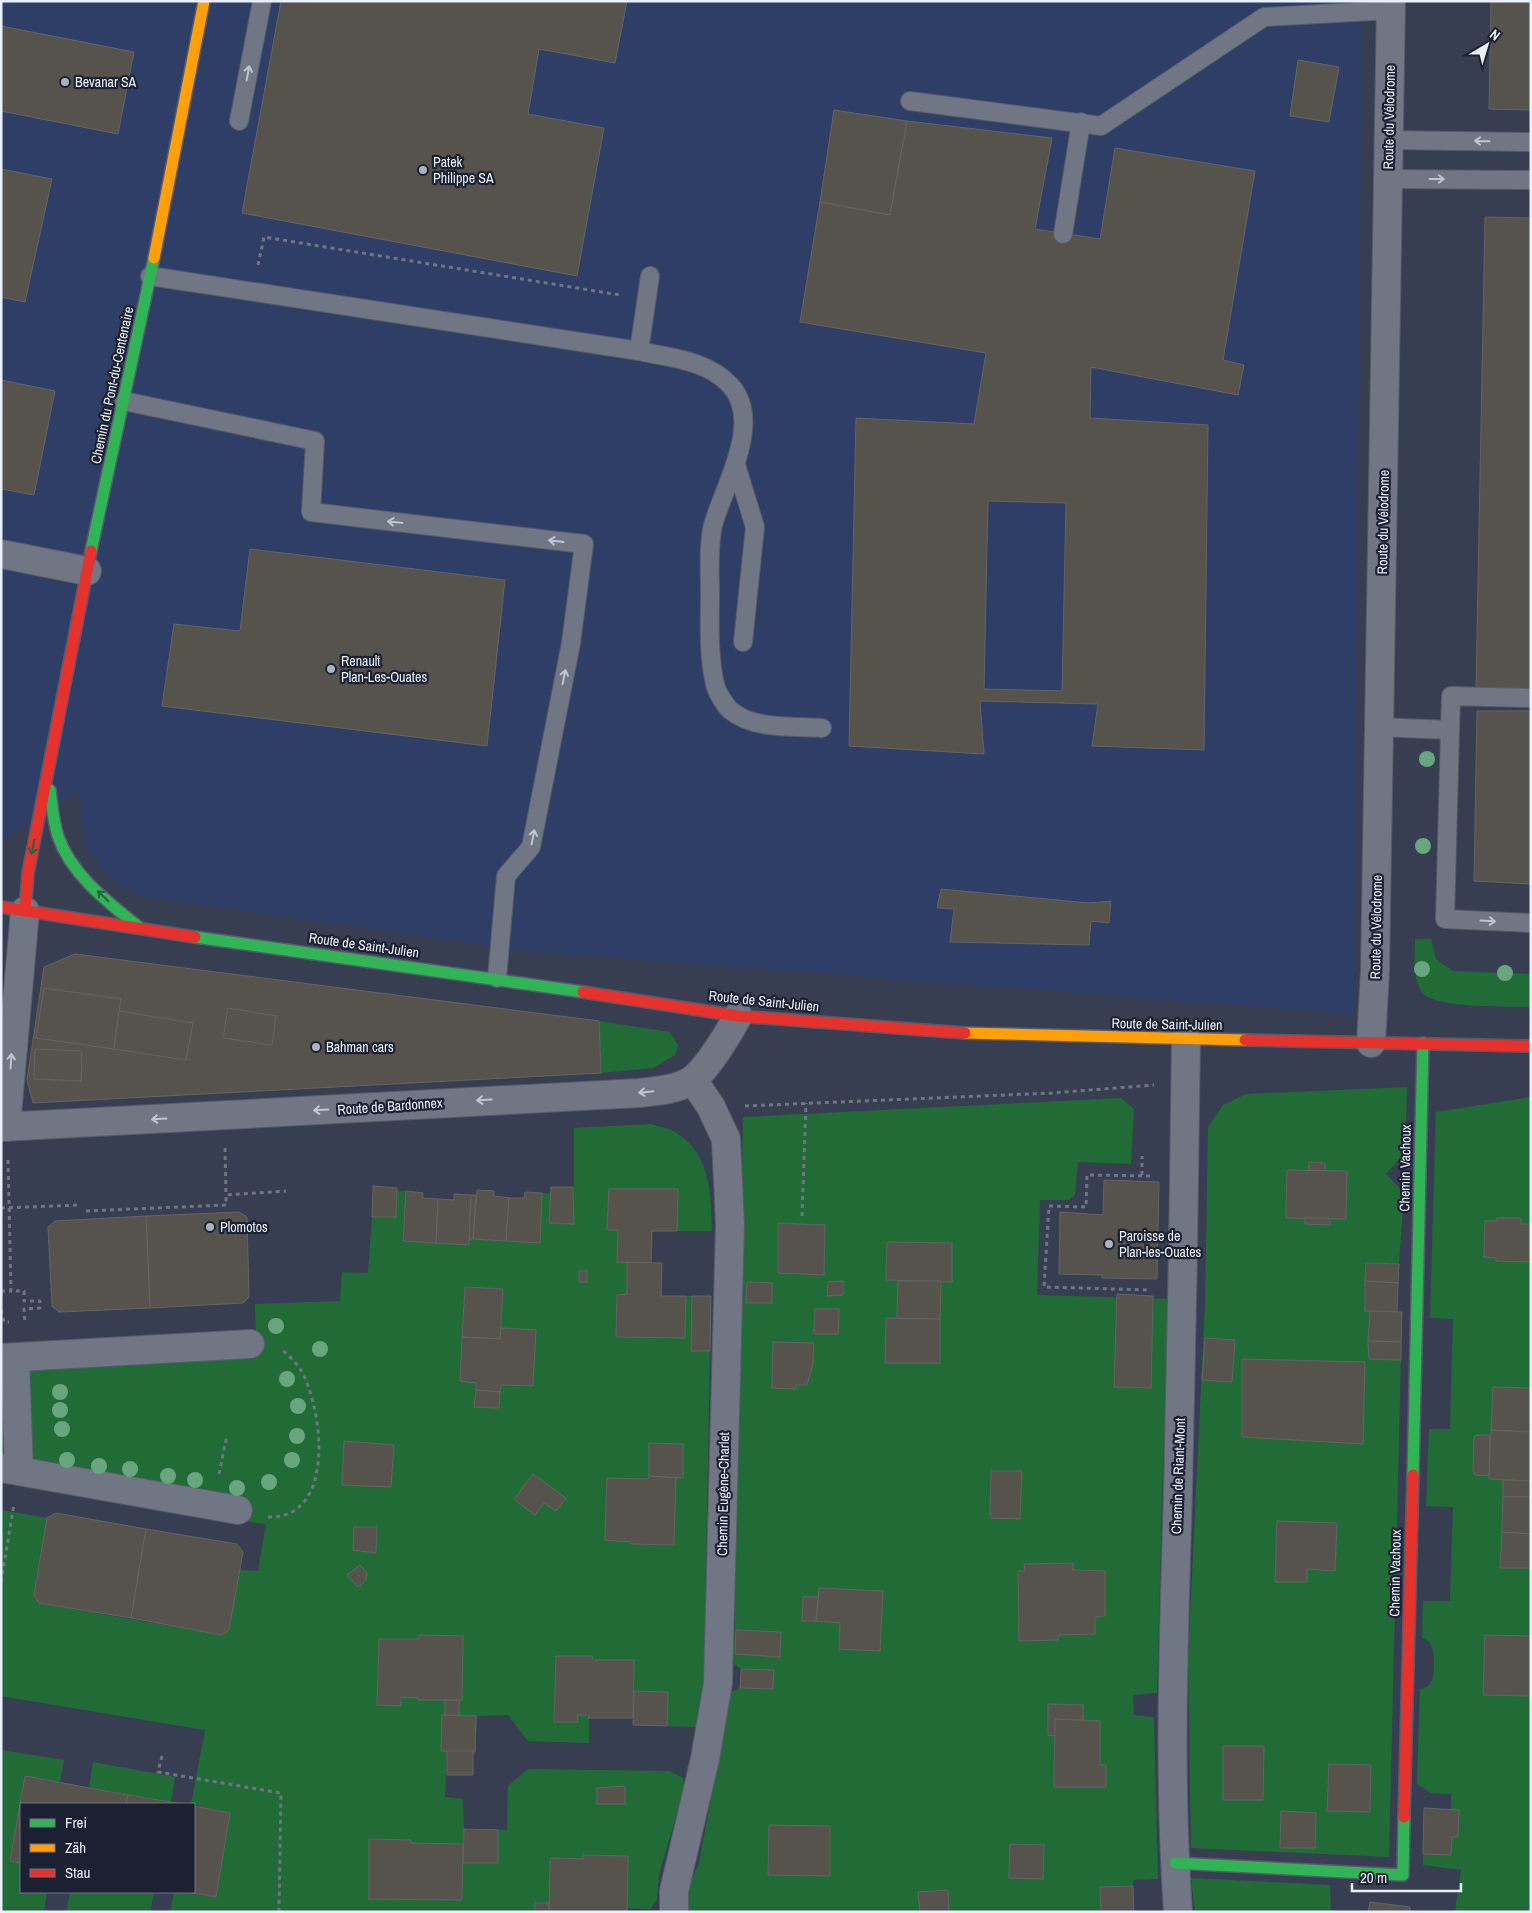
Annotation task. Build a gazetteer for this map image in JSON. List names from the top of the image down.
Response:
{
  "streets": {
    "street": [
      "Route du Vélodrome",
      "Chemin du Pont-du-Centenaire",
      "Route de Saint-Julien",
      "Route de Bardonnex",
      "Chemin Vachoux",
      "Chemin de Riant-Mont",
      "Chemin Eugène-Charlet"
    ]
  },
  "crossings": [
    ["Route du Vélodrome", "Route de Saint-Julien"],
    ["Chemin du Pont-du-Centenaire", "Route de Saint-Julien"],
    ["Route de Saint-Julien", "Route de Bardonnex"],
    ["Route de Saint-Julien", "Chemin Vachoux"],
    ["Route de Saint-Julien", "Chemin de Riant-Mont"],
    ["Route de Bardonnex", "Chemin Eugène-Charlet"],
    ["Chemin Vachoux", "Chemin de Riant-Mont"]
  ],
  "places": [
    "Bevanar SA",
    "Patek Philippe SA",
    "Renault Plan-Les-Ouates",
    "Bahman cars",
    "Plomotos",
    "Paroisse de Plan-les-Ouates"
  ],
  "legend": ["Frei", "Zäh", "Stau"],
  "scale_bar": "20 m",
  "north": "top right"
}
